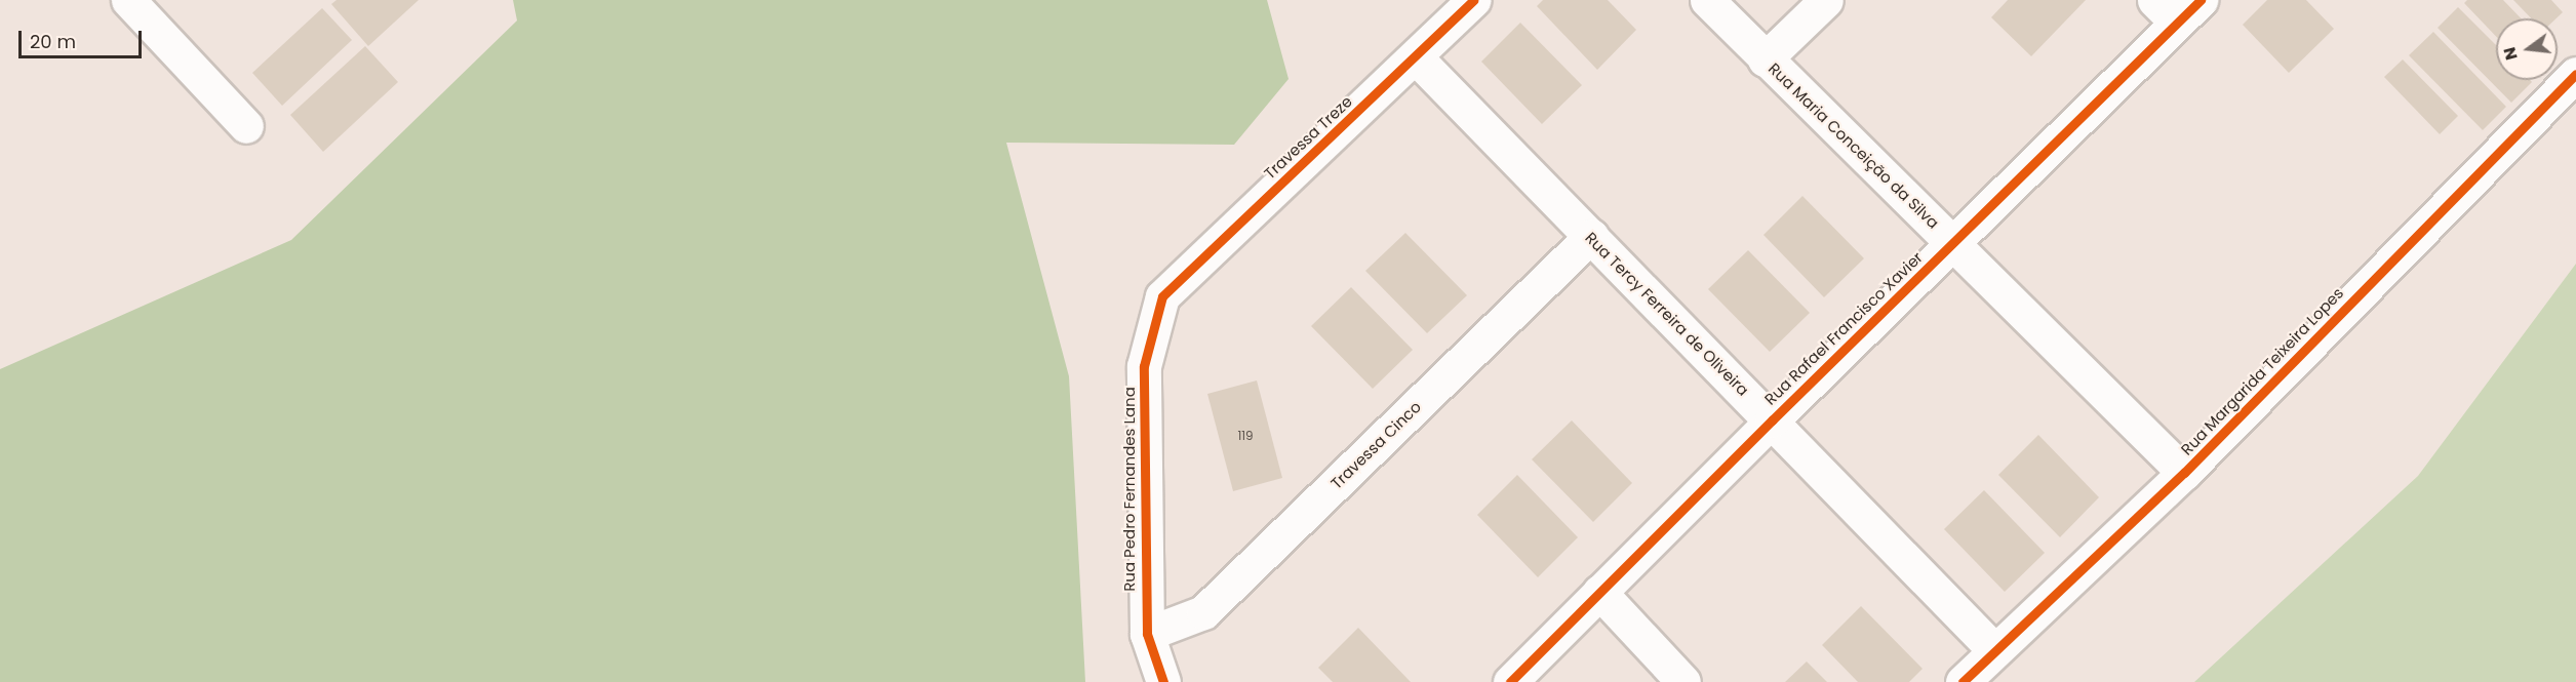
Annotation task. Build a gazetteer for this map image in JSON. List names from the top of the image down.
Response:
{
  "streets": {
    "street": [
      "Travessa Treze",
      "Rua Maria Conceição da Silva",
      "Rua Tercy Ferreira de Oliveira",
      "Rua Rafael Francisco Xavier",
      "Rua Margarida Teixeira Lopes",
      "Travessa Cinco",
      "Rua Pedro Fernandes Lana"
    ]
  },
  "crossings": [
    ["Travessa Treze", "Rua Tercy Ferreira de Oliveira"],
    ["Travessa Treze", "Rua Pedro Fernandes Lana"],
    ["Rua Maria Conceição da Silva", "Rua Rafael Francisco Xavier"],
    ["Rua Maria Conceição da Silva", "Rua Margarida Teixeira Lopes"],
    ["Rua Tercy Ferreira de Oliveira", "Rua Rafael Francisco Xavier"],
    ["Rua Tercy Ferreira de Oliveira", "Rua Margarida Teixeira Lopes"],
    ["Rua Tercy Ferreira de Oliveira", "Travessa Cinco"],
    ["Travessa Cinco", "Rua Pedro Fernandes Lana"]
  ],
  "house_numbers": ["119"],
  "scale_bar": "20 m",
  "north": "left"
}
